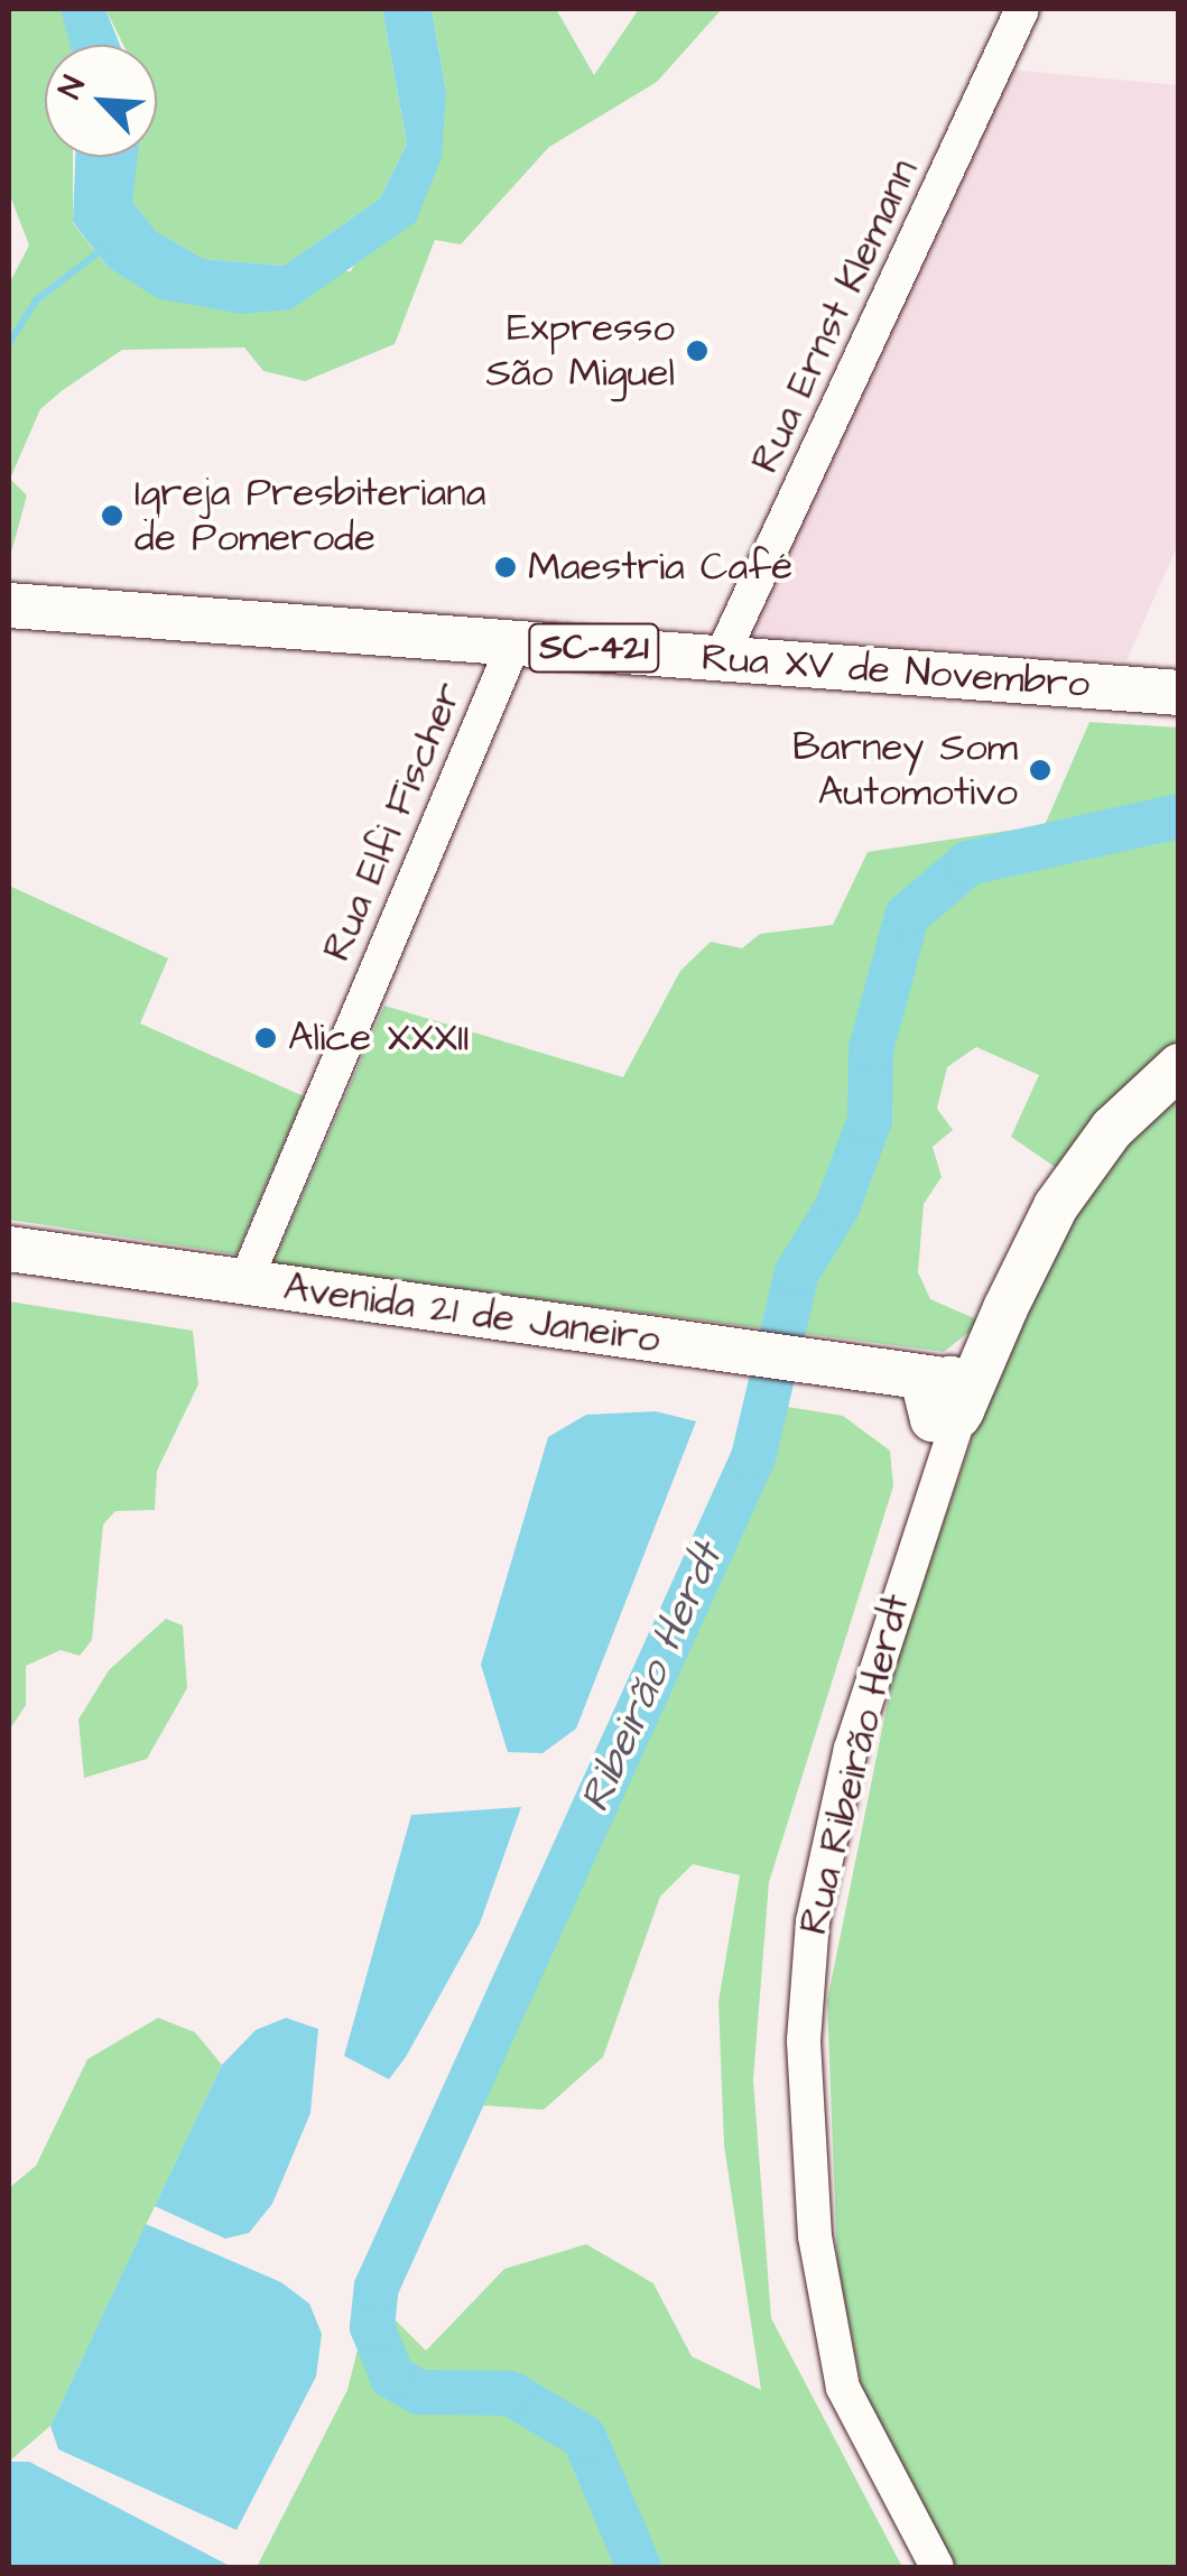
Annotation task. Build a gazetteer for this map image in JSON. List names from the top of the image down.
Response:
{
  "streets": {
    "main road": [
      "SC-421",
      "Rua XV de Novembro",
      "Avenida 21 de Janeiro",
      "Rua Ribeirão Herdt"
    ],
    "street": ["Rua Ernst Klemann", "Rua Elfi Fischer"]
  },
  "crossings": [
    ["Rua Ernst Klemann", "Rua XV de Novembro"],
    ["Rua XV de Novembro", "Rua Elfi Fischer"],
    ["Rua Elfi Fischer", "Avenida 21 de Janeiro"],
    ["Avenida 21 de Janeiro", "Rua Ribeirão Herdt"]
  ],
  "water": ["Ribeirão Herdt"],
  "places": [
    "Expresso São Miguel",
    "Igreja Presbiteriana de Pomerode",
    "Maestria Café",
    "Barney Som Automotivo",
    "Alice XXXII"
  ],
  "north": "top left"
}
